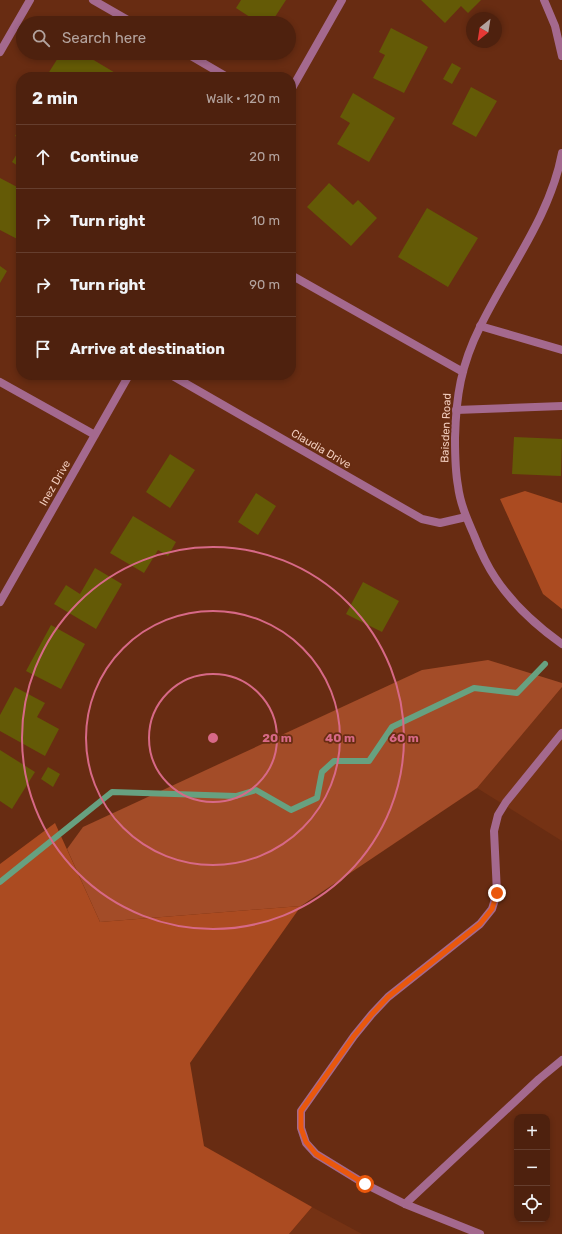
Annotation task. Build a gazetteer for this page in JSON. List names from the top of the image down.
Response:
{
  "streets": {
    "street": ["Baisden Road", "Claudia Drive", "Inez Drive"]
  },
  "crossings": [
    ["Baisden Road", "Claudia Drive"]
  ],
  "north": "bottom left",
  "page": {
    "search": "Search here",
    "heading": ["2 min", "Walk · 120 m"],
    "list": [
      ["Continue", "20 m"],
      ["Turn right", "10 m"],
      ["Turn right", "90 m"],
      "Arrive at destination"
    ],
    "map_buttons": ["+", "−"]
  },
  "rings": ["20 m", "40 m", "60 m"]
}
